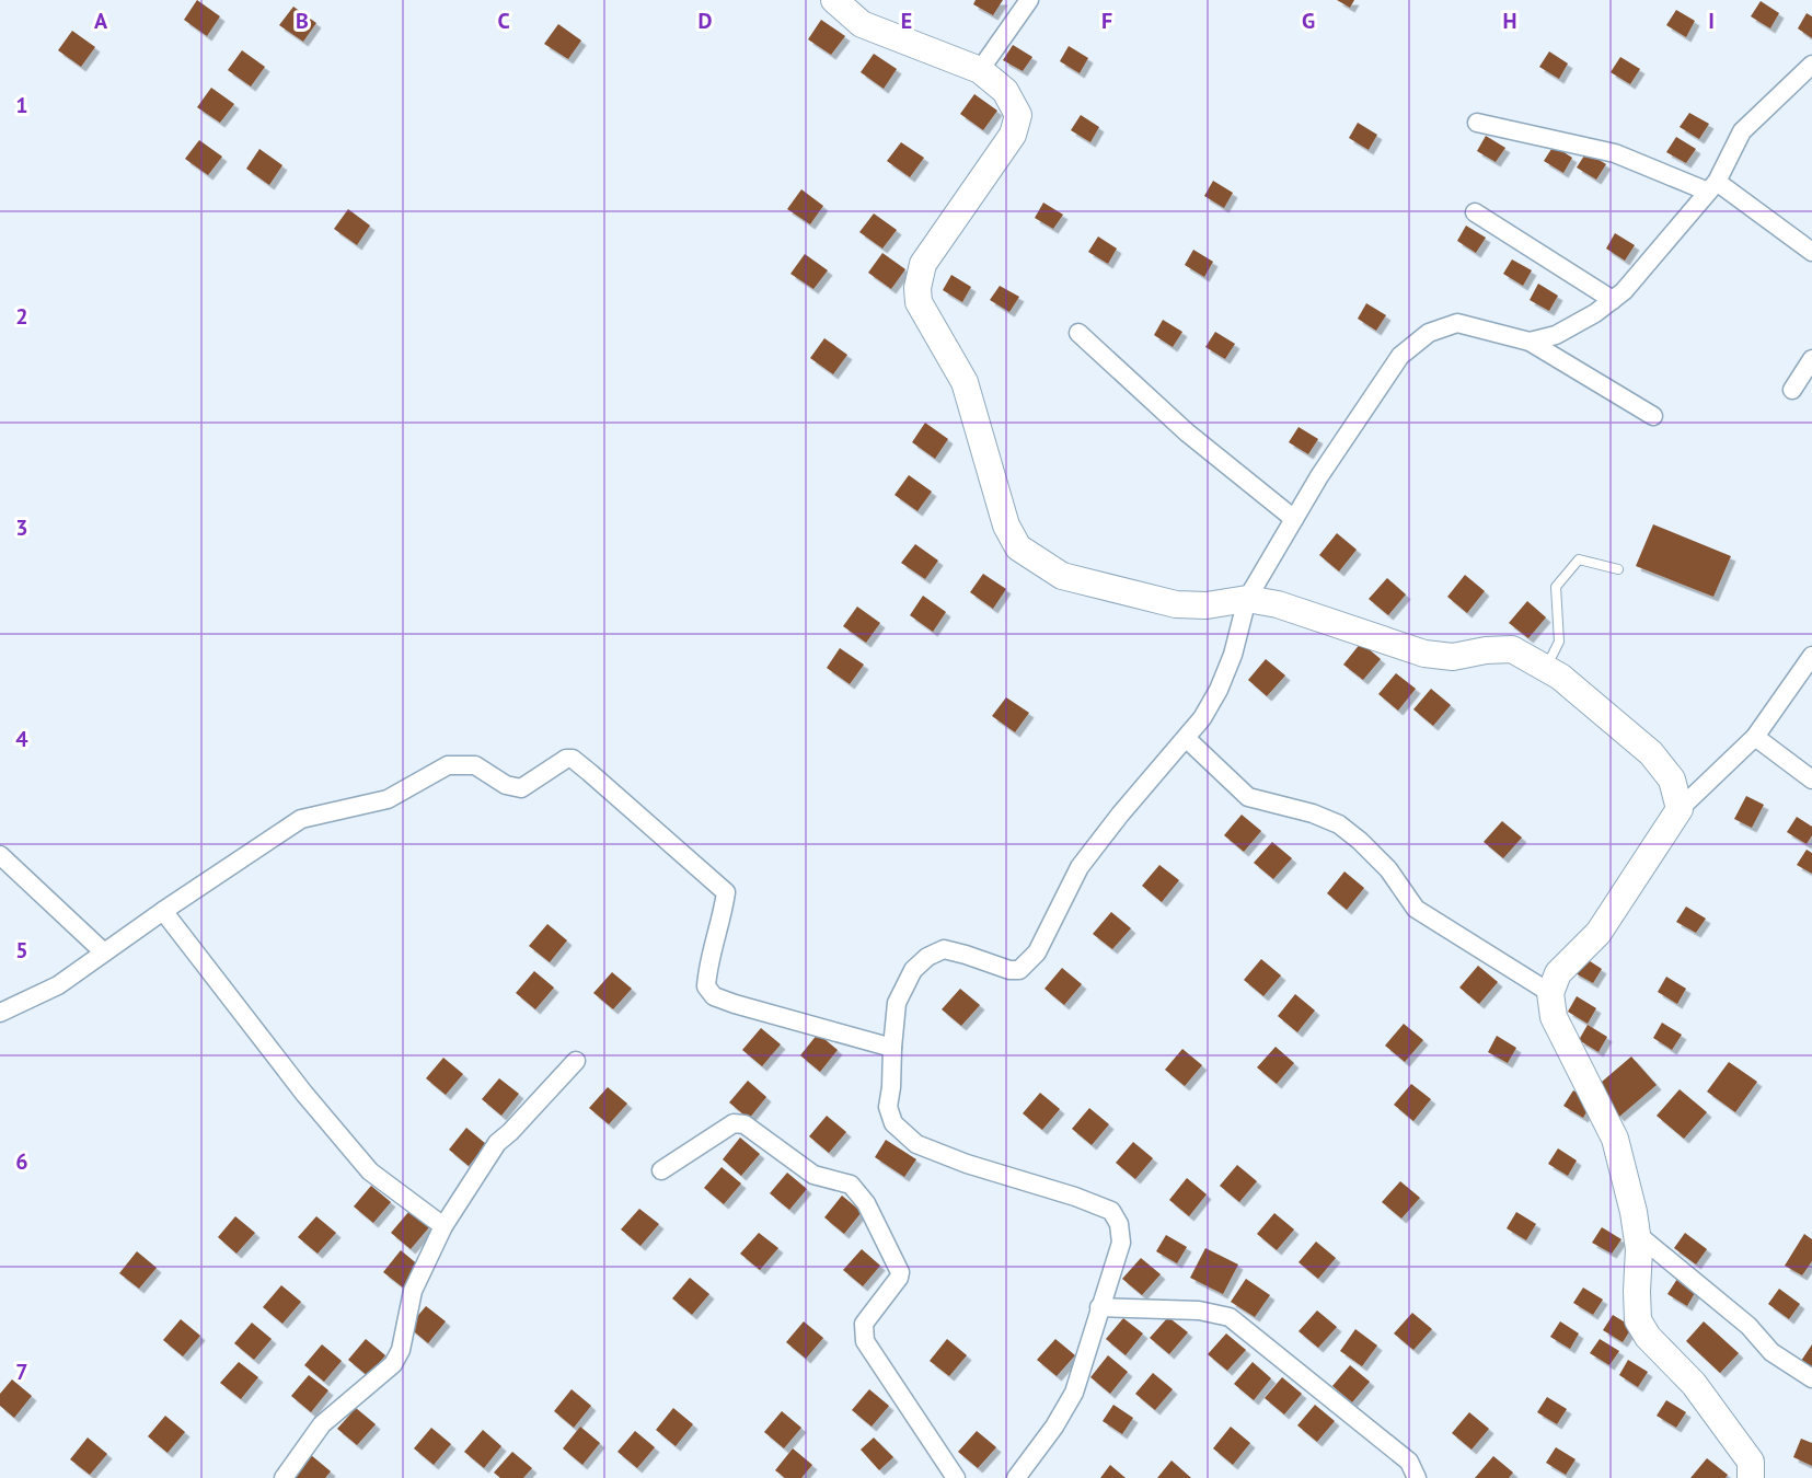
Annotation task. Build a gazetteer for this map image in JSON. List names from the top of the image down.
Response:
{
  "grid": {
    "columns": [
      "A",
      "B",
      "C",
      "D",
      "E",
      "F",
      "G",
      "H",
      "I"
    ],
    "rows": [
      "1",
      "2",
      "3",
      "4",
      "5",
      "6",
      "7"
    ]
  }
}
